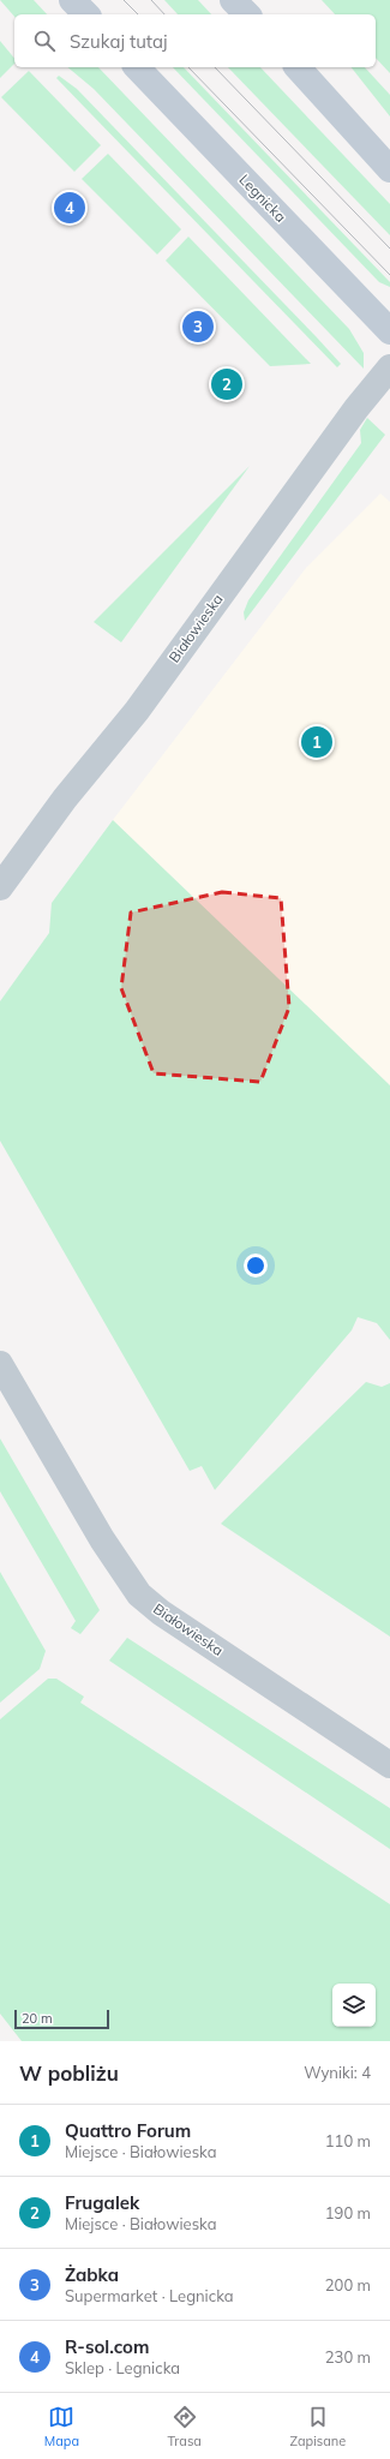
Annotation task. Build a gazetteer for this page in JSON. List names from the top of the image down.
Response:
{
  "streets": {
    "main road": ["Legnicka"],
    "street": ["Białowieska"]
  },
  "scale_bar": "20 m",
  "page": {
    "search": "Szukaj tutaj",
    "pins": [
      "4",
      "3",
      "2",
      "1"
    ],
    "scale": "20 m",
    "heading": ["W pobliżu", "Wyniki: 4"],
    "list": [
      {
        "mark": "1",
        "name": "Quattro Forum",
        "note": "Miejsce · Białowieska",
        "value": "110 m"
      },
      {
        "mark": "2",
        "name": "Frugalek",
        "note": "Miejsce · Białowieska",
        "value": "190 m"
      },
      {
        "mark": "3",
        "name": "Żabka",
        "note": "Supermarket · Legnicka",
        "value": "200 m"
      },
      {
        "mark": "4",
        "name": "R-sol.com",
        "note": "Sklep · Legnicka",
        "value": "230 m"
      }
    ],
    "nav": ["Mapa", "Trasa", "Zapisane"]
  }
}
